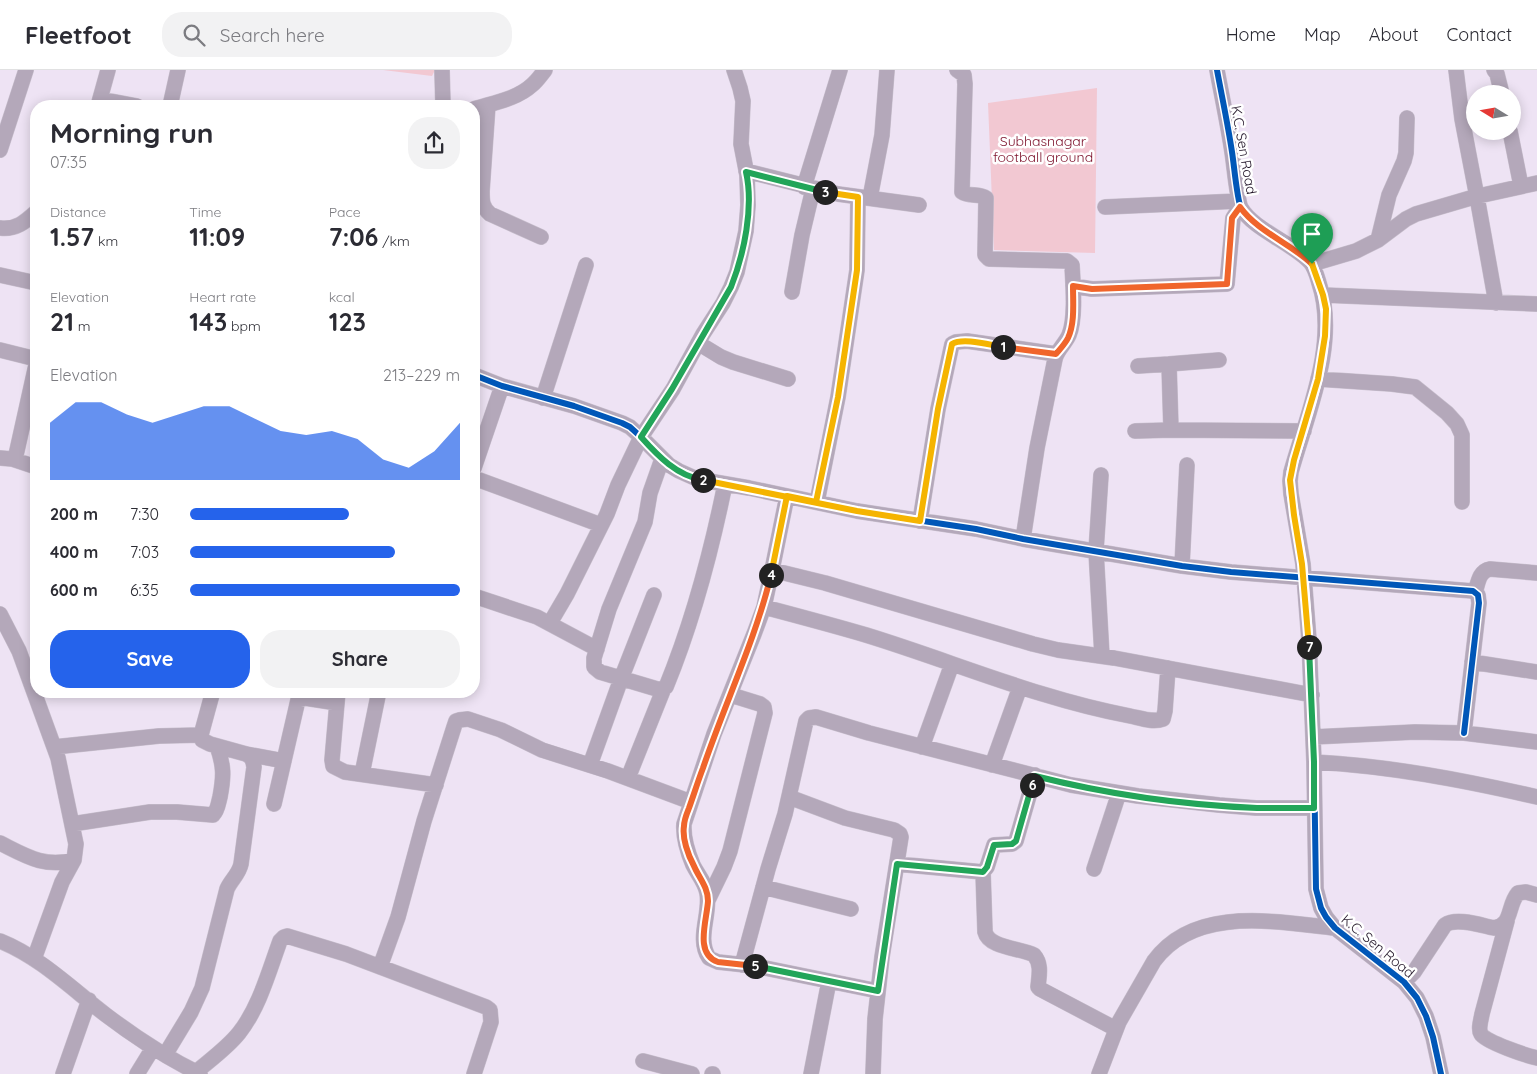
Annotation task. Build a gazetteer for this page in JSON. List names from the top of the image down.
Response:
{
  "streets": {
    "street": ["K.C. Sen Road"]
  },
  "parks": ["Subhasnagar football ground"],
  "north": "left",
  "page": {
    "header": "Fleetfoot",
    "search": "Search here",
    "nav": [
      "Home",
      "Map",
      "About",
      "Contact"
    ],
    "heading": ["Morning run", "07:35"],
    "pins": [
      "3",
      "1",
      "2",
      "4",
      "7",
      "6",
      "5"
    ],
    "stats": [
      ["Distance", "1.57 km"],
      ["Time", "11:09"],
      ["Pace", "7:06 /km"],
      ["Elevation", "21 m"],
      ["Heart rate", "143 bpm"],
      ["kcal", "123"]
    ],
    "chart": ["Elevation", "213–229 m"],
    "list": [
      {
        "name": "200 m",
        "note": "7:30"
      },
      {
        "name": "400 m",
        "note": "7:03"
      },
      {
        "name": "600 m",
        "note": "6:35"
      }
    ],
    "buttons": ["Save", "Share"]
  }
}
